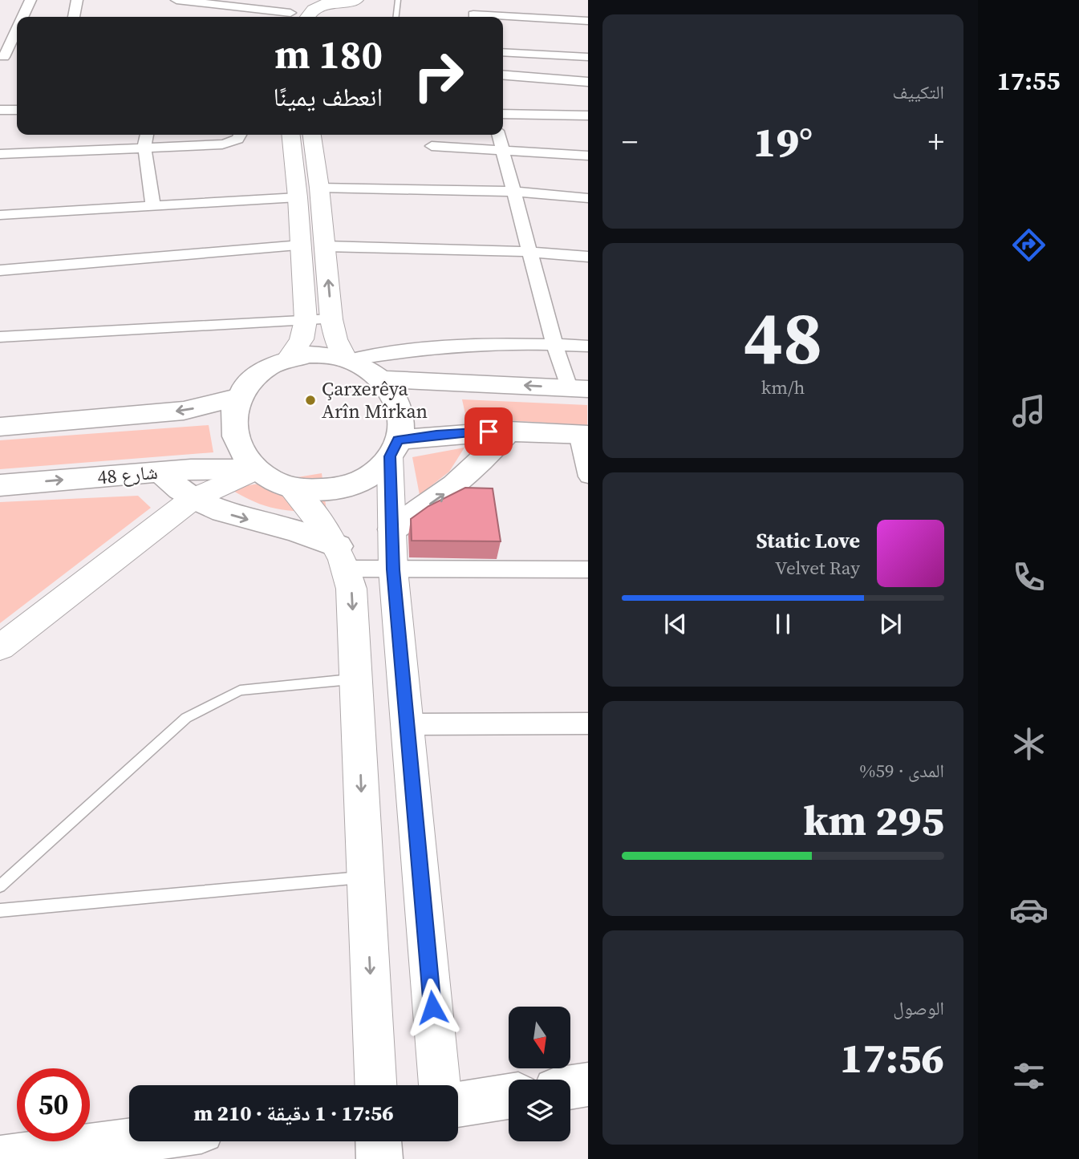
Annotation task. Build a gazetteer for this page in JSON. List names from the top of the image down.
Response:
{
  "streets": {
    "main road": ["48 شارع"]
  },
  "places": ["Çarxerêya Arîn Mîrkan"],
  "north": "bottom",
  "page": {
    "tabs": "17:55",
    "tile": [
      "التكييف",
      ["48", "km/h"],
      ["المدى · 59%", "295 km"],
      ["الوصول", "17:56"]
    ],
    "turn": ["180 m", "انعطف يمينًا"],
    "heat": ["−", "19°", "+"],
    "song": ["Static Love", "Velvet Ray"],
    "limit": "50",
    "trip": "17:56 · 1 دقيقة · 210 m"
  }
}
